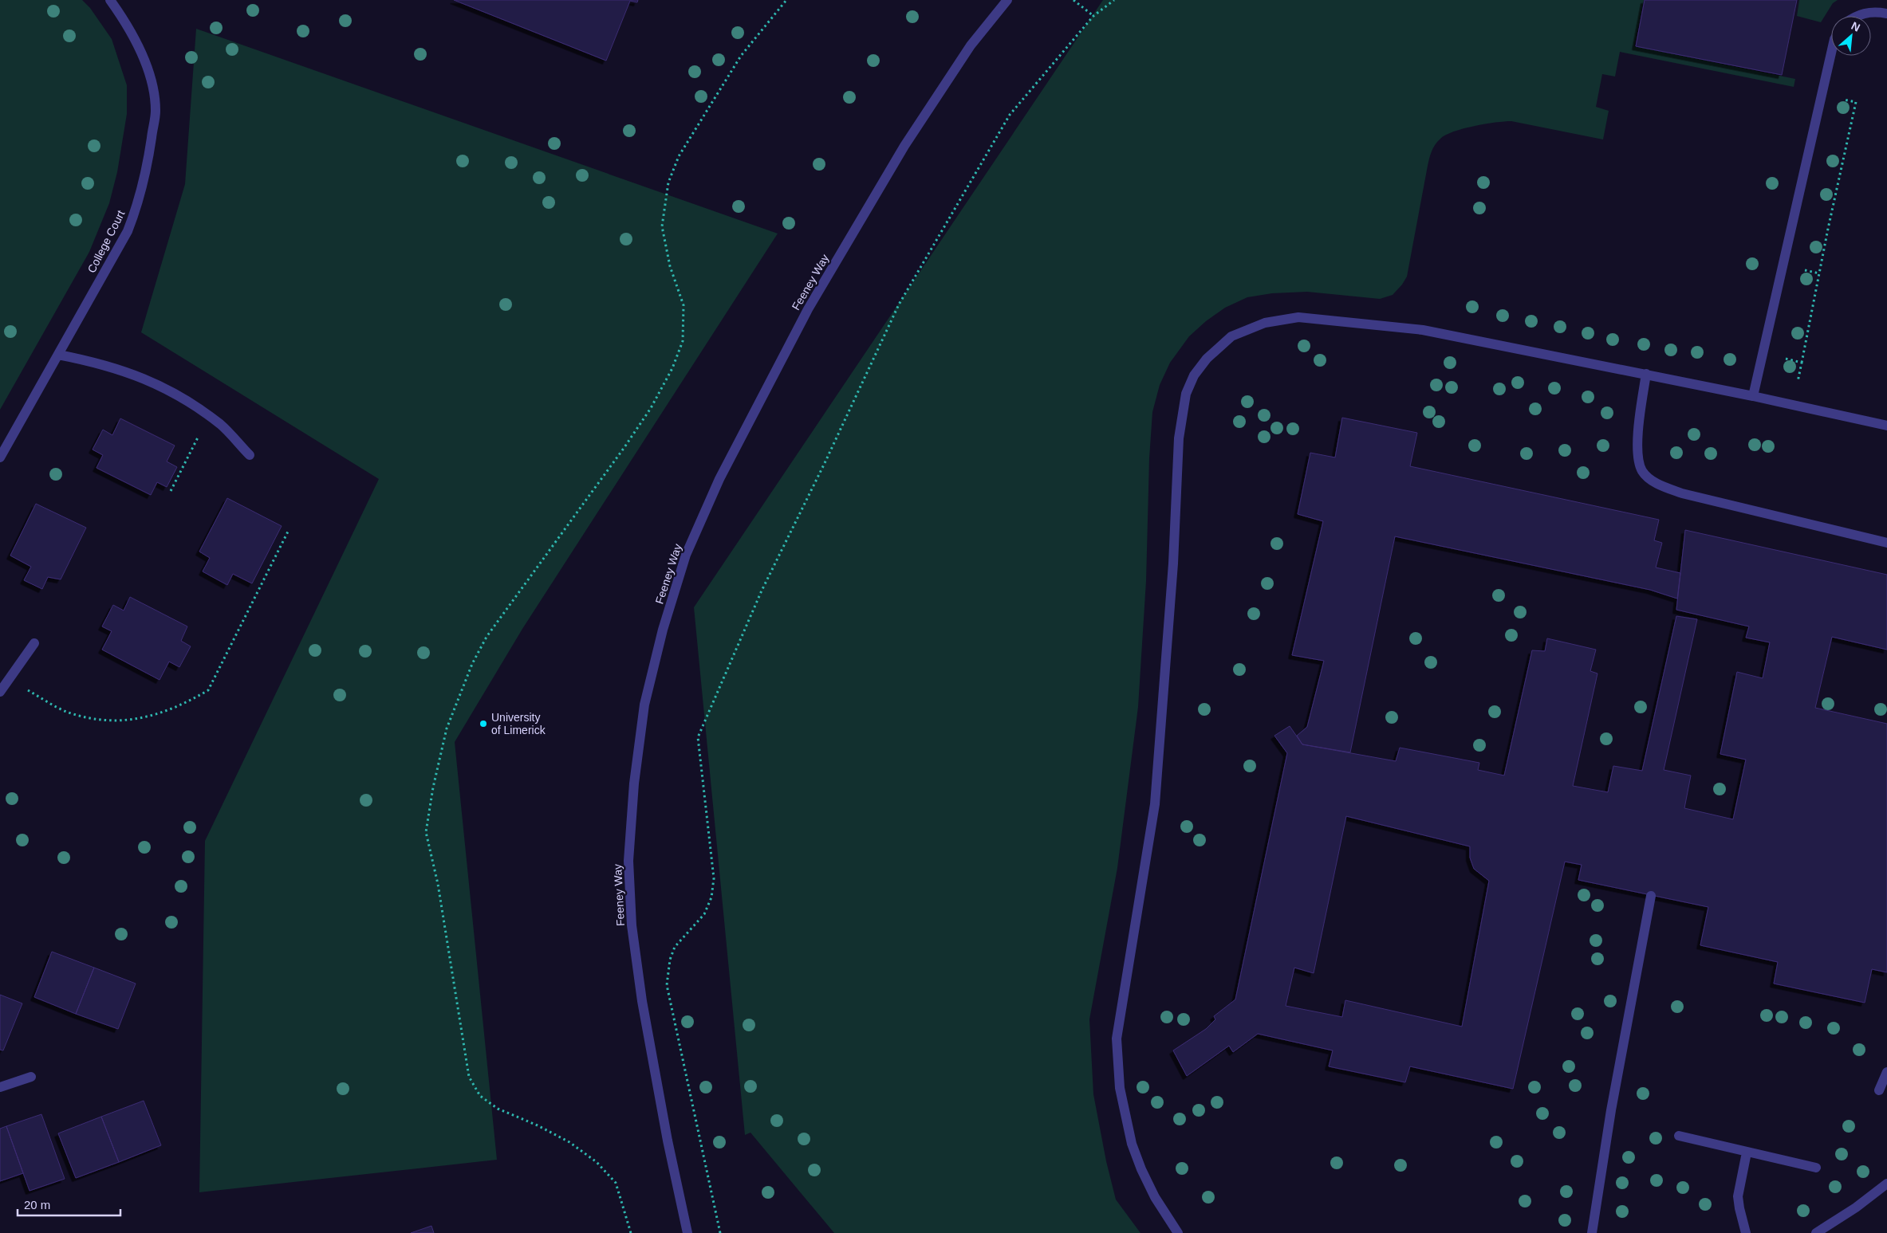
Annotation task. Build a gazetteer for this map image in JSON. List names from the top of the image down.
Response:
{
  "streets": {
    "street": ["College Court", "Feeney Way"]
  },
  "places": ["University of Limerick"],
  "scale_bar": "20 m",
  "north": "top right"
}
